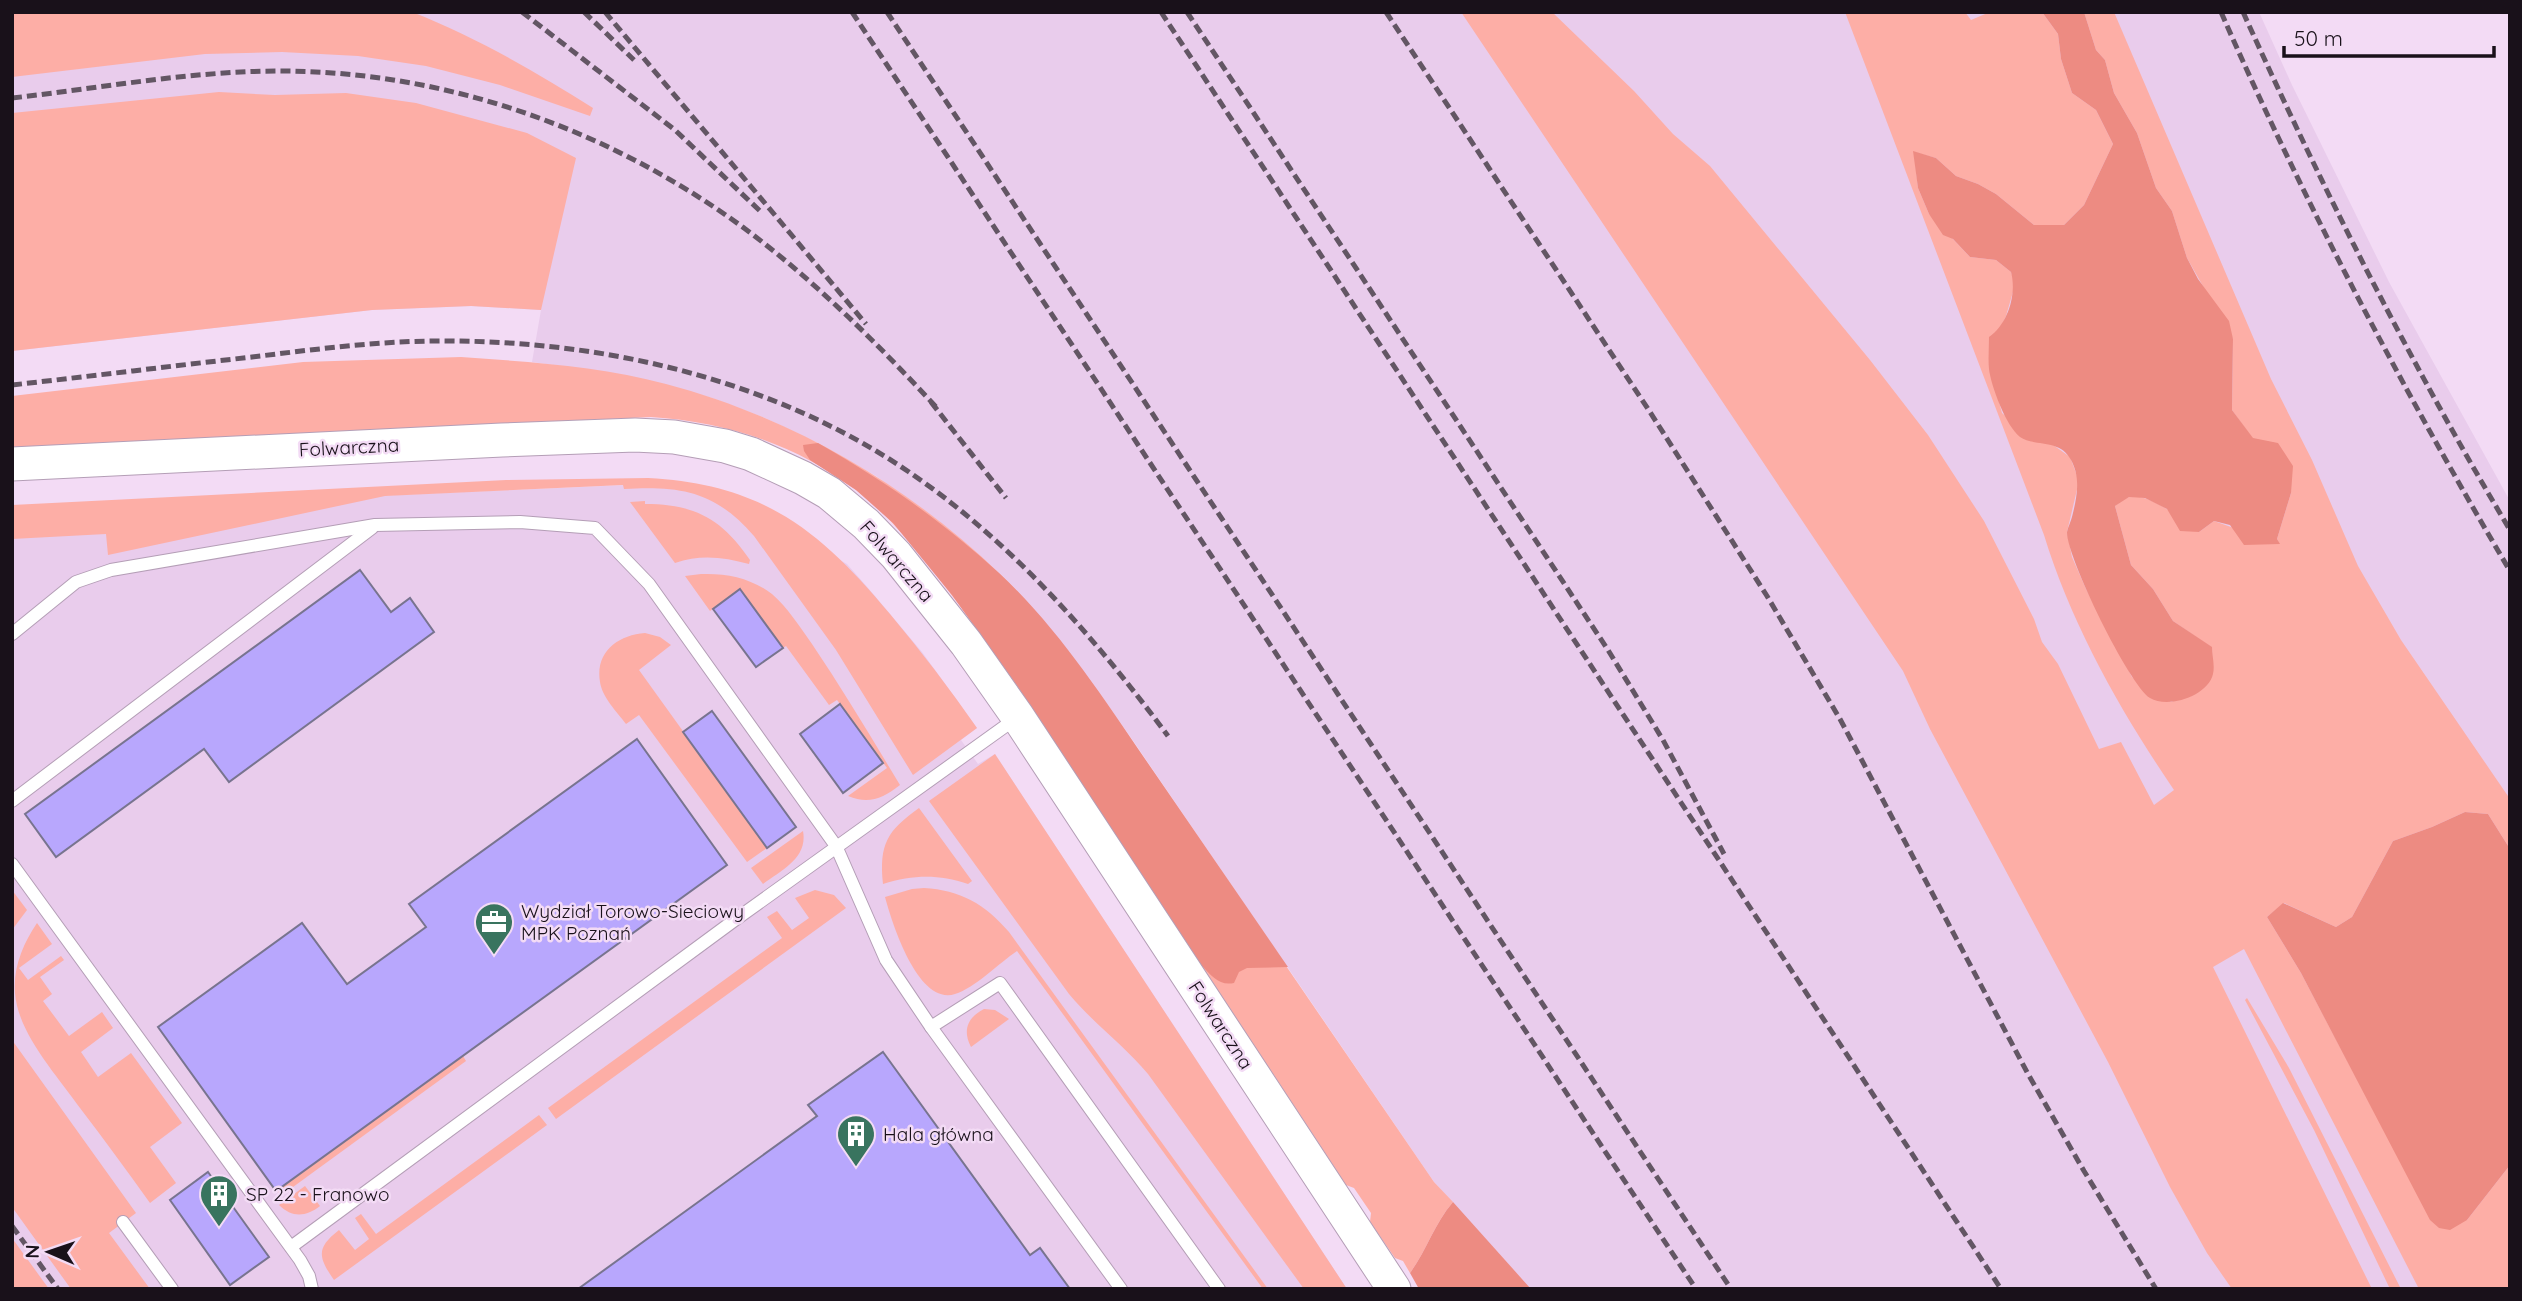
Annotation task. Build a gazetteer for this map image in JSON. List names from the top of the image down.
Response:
{
  "streets": {
    "street": ["Folwarczna"]
  },
  "places": {
    "office": ["Wydział Torowo-Sieciowy MPK Poznań"],
    "building": ["Hala główna", "SP 22 - Franowo"]
  },
  "scale_bar": "50 m",
  "north": "left"
}
